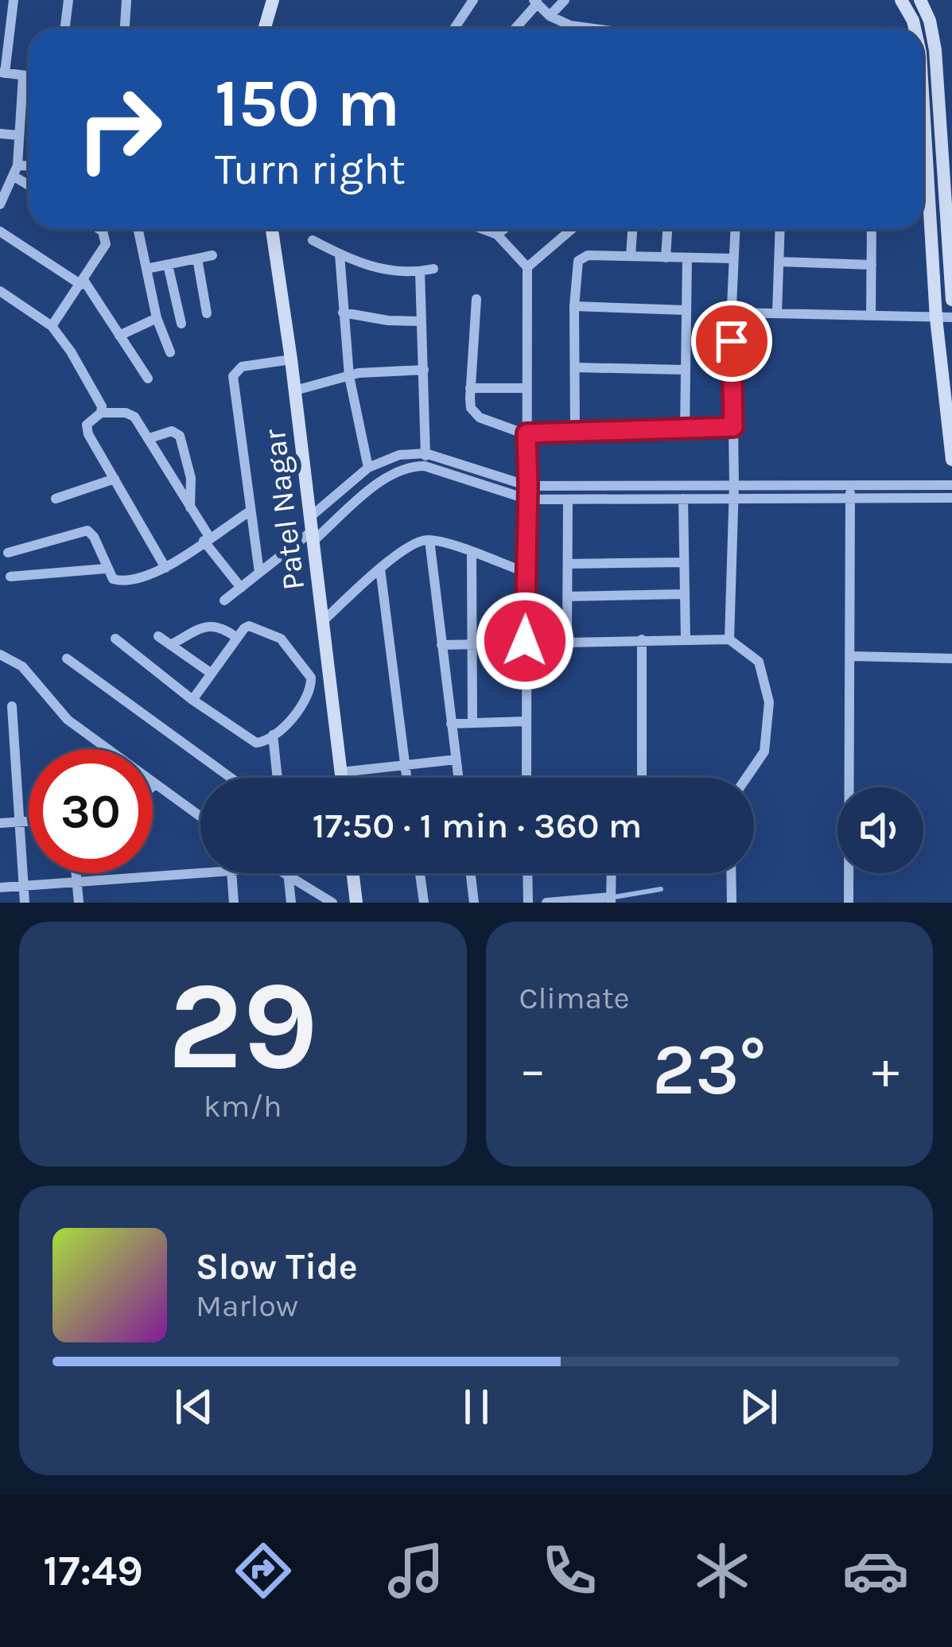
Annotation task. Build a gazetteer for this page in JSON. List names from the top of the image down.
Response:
{
  "streets": {
    "main road": ["Patel Nagar"]
  },
  "page": {
    "turn": ["150 m", "Turn right"],
    "limit": "30",
    "trip": "17:50 · 1 min · 360 m",
    "tile": [
      ["29", "km/h"],
      "Climate"
    ],
    "heat": ["−", "23°", "+"],
    "song": ["Slow Tide", "Marlow"],
    "tabs": "17:49"
  }
}
